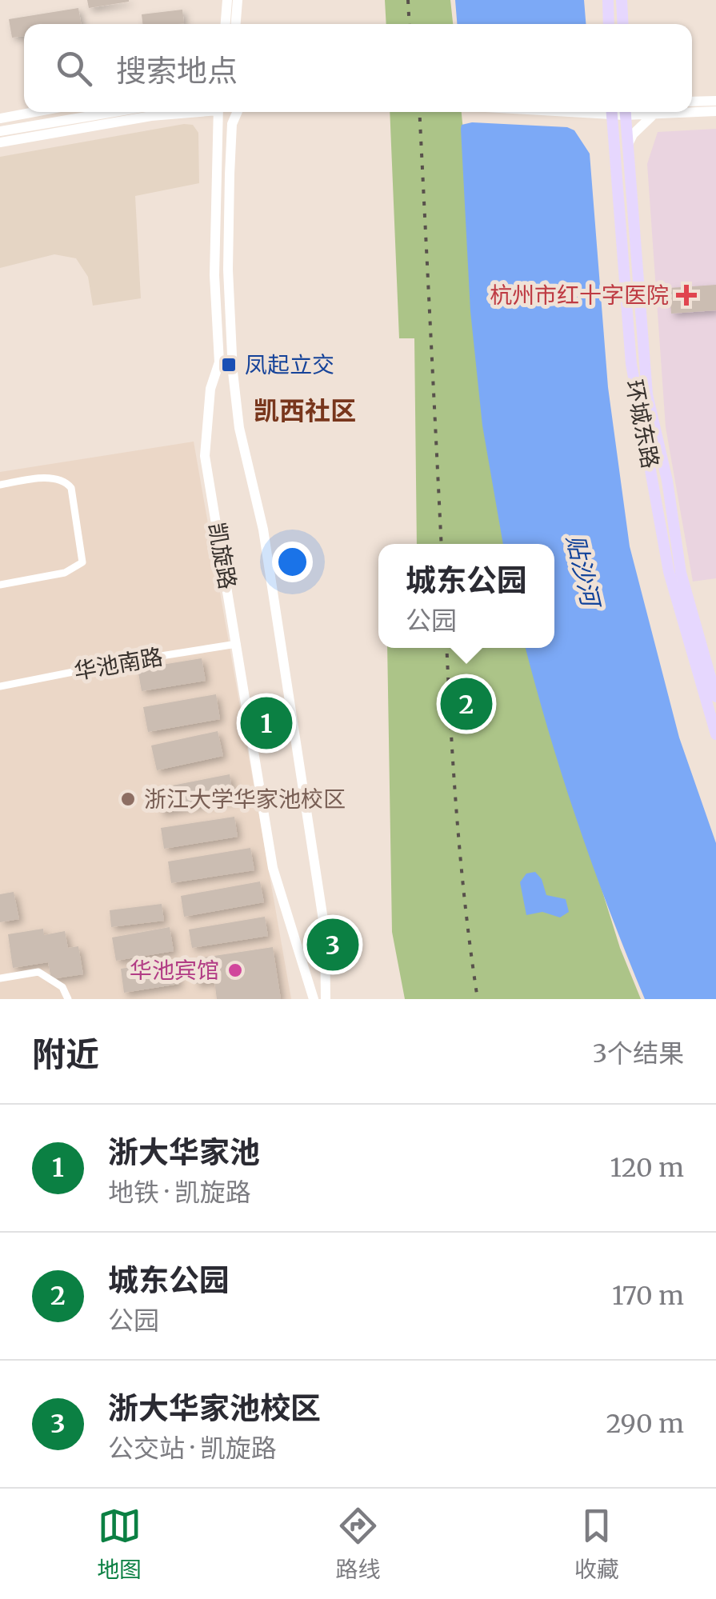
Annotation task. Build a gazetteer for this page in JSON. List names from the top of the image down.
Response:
{
  "streets": {
    "main road": ["环城东路", "凯旋路"],
    "street": ["华池南路"]
  },
  "crossings": [
    ["凯旋路", "华池南路"]
  ],
  "districts": ["凯西社区"],
  "water": ["贴沙河"],
  "places": {
    "health": ["杭州市红十字医院"],
    "transit": ["凤起立交"],
    "other": ["浙江大学华家池校区", "华池宾馆"]
  },
  "page": {
    "search": "搜索地点",
    "popup": ["城东公园", "公园"],
    "pins": ["2", "1", "3"],
    "heading": ["附近", "3个结果"],
    "list": [
      {
        "mark": "1",
        "name": "浙大华家池",
        "note": "地铁 · 凯旋路",
        "value": "120 m"
      },
      {
        "mark": "2",
        "name": "城东公园",
        "note": "公园",
        "value": "170 m"
      },
      {
        "mark": "3",
        "name": "浙大华家池校区",
        "note": "公交站 · 凯旋路",
        "value": "290 m"
      }
    ],
    "nav": ["地图", "路线", "收藏"]
  }
}
